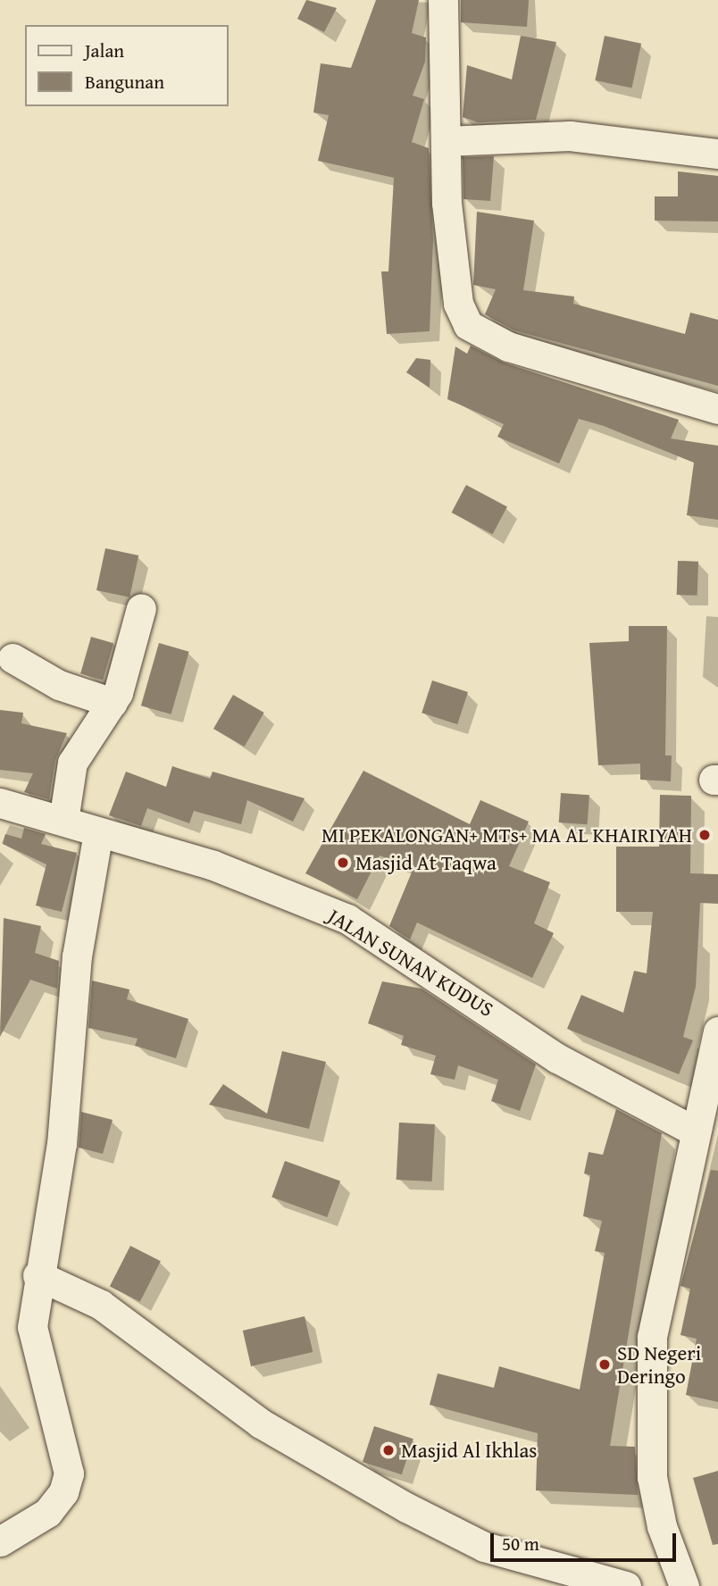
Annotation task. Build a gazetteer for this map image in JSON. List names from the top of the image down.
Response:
{
  "streets": {
    "street": ["JALAN SUNAN KUDUS"]
  },
  "places": [
    "MI PEKALONGAN+ MTs+ MA AL KHAIRIYAH",
    "Masjid At Taqwa",
    "SD Negeri Deringo",
    "Masjid Al Ikhlas"
  ],
  "legend": ["Jalan", "Bangunan"],
  "scale_bar": "50 m"
}
